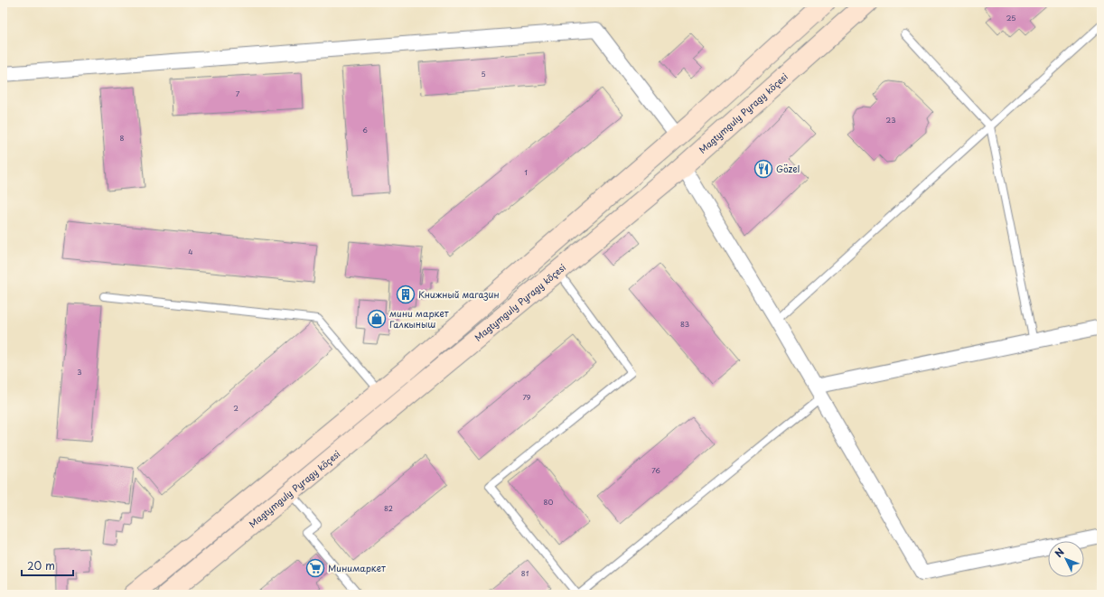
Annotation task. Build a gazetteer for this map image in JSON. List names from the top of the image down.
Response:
{
  "streets": {
    "main road": ["Magtymguly Pyragy köçesi"]
  },
  "places": {
    "restaurant": ["Gözel"],
    "building": ["Книжный магазин"],
    "shop": ["мини маркет Галкыныш"],
    "supermarket": ["Минимаркет"]
  },
  "house_numbers": [
    "25",
    "5",
    "7",
    "23",
    "6",
    "8",
    "1",
    "4",
    "83",
    "3",
    "79",
    "2",
    "76",
    "80",
    "82",
    "81"
  ],
  "scale_bar": "20 m",
  "north": "top left"
}
